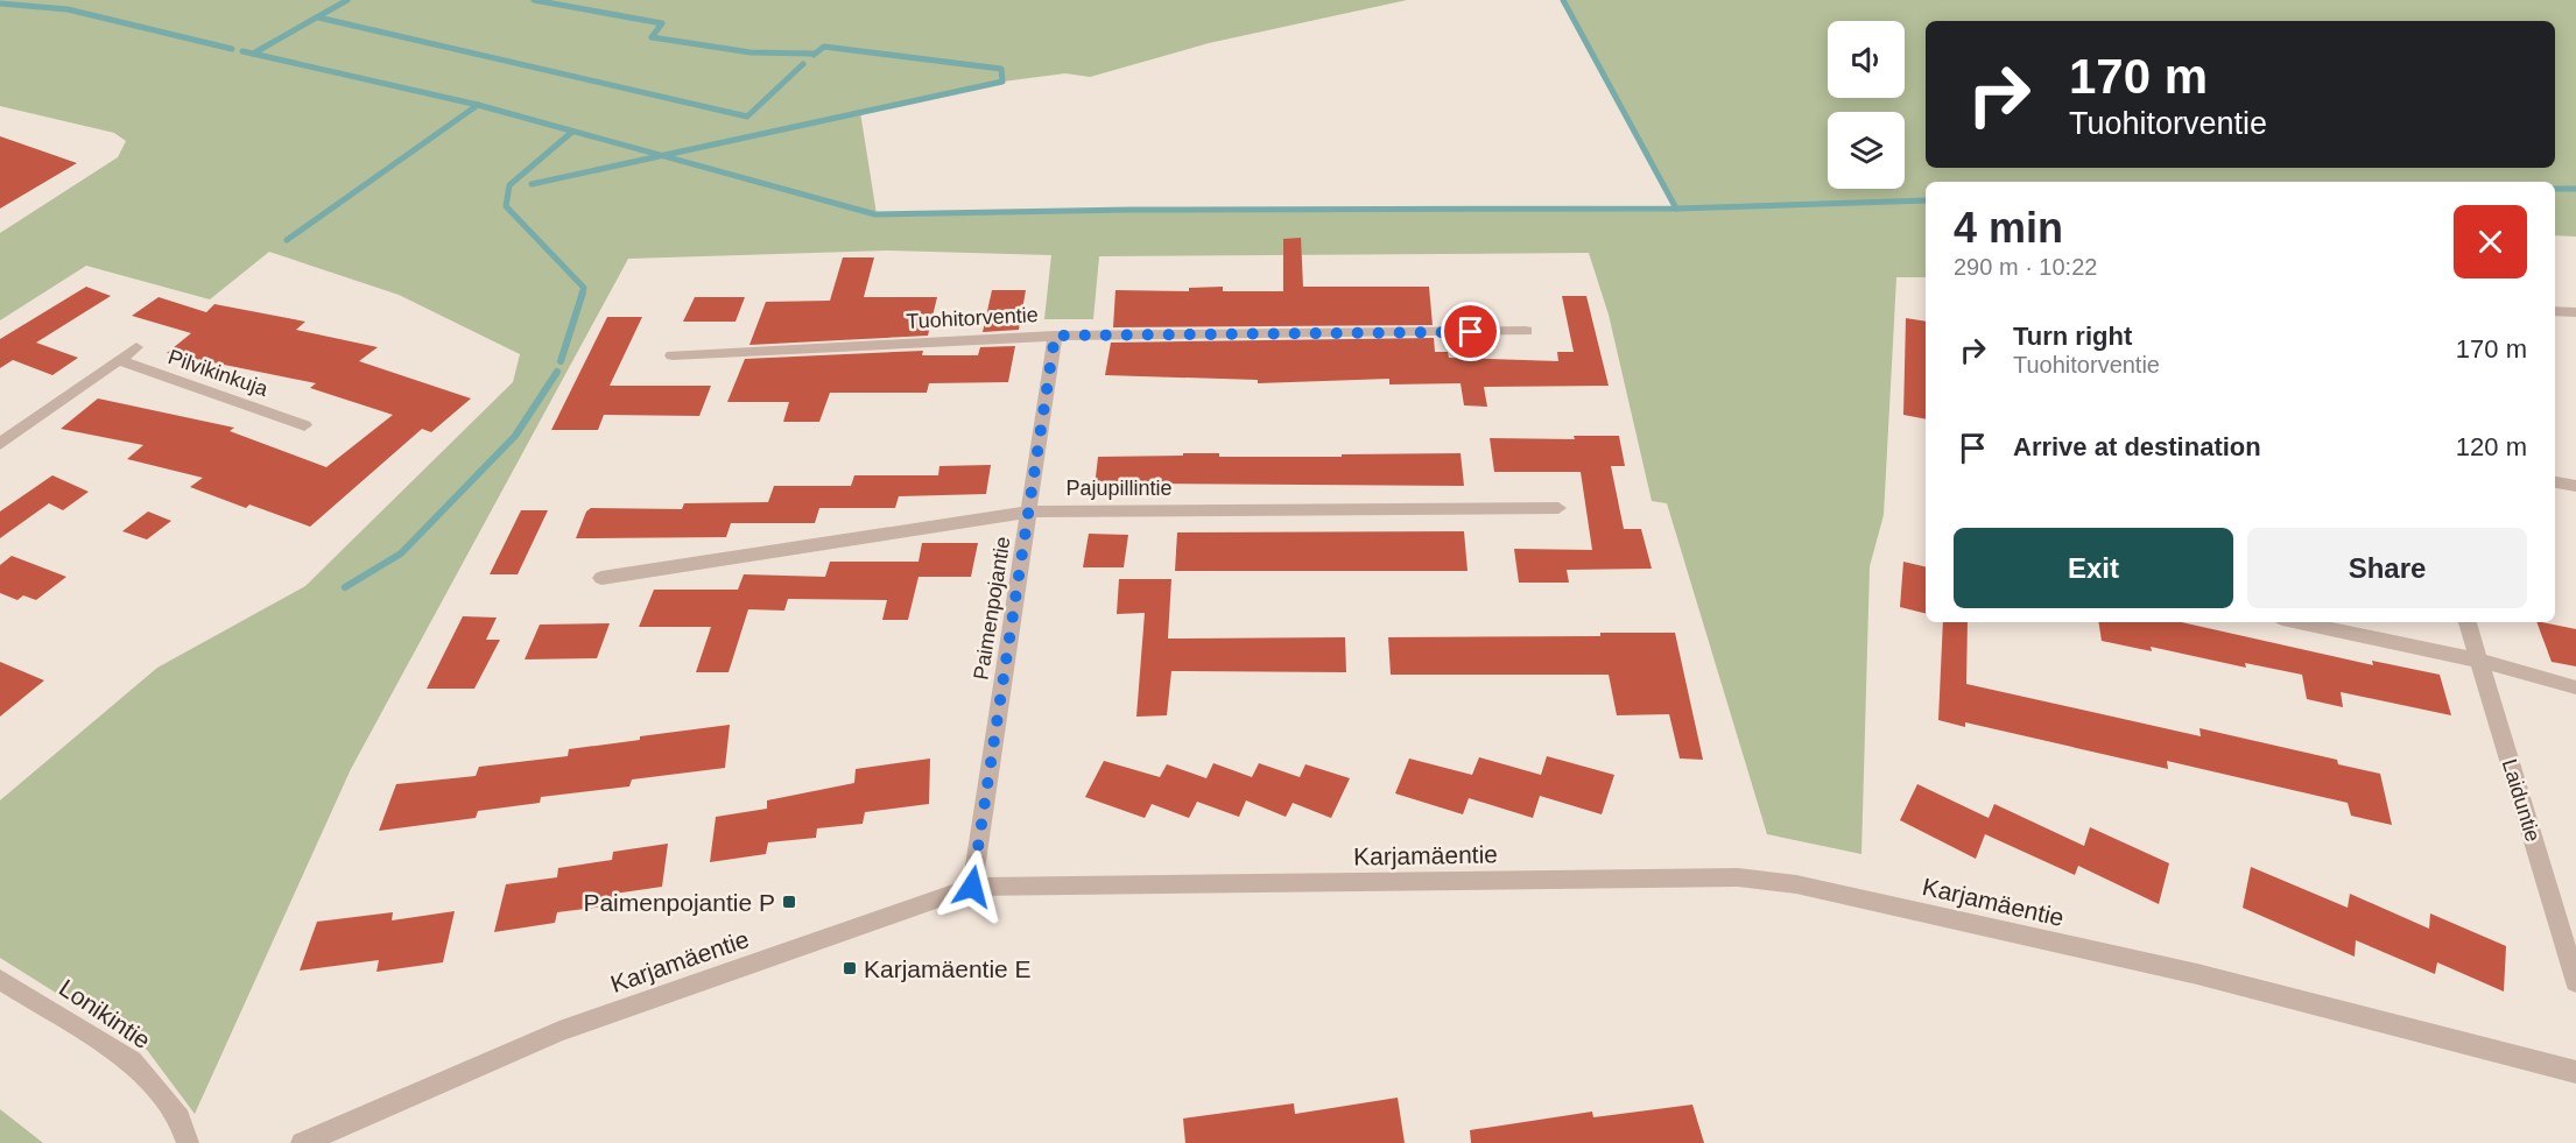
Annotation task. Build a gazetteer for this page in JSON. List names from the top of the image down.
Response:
{
  "streets": {
    "street": [
      "Tuohitorventie",
      "Pilvikinkuja",
      "Pajupillintie",
      "Paimenpojantie",
      "Laiduntie",
      "Karjamäentie",
      "Lonikintie"
    ]
  },
  "crossings": [
    ["Tuohitorventie", "Paimenpojantie"],
    ["Pajupillintie", "Paimenpojantie"],
    ["Paimenpojantie", "Karjamäentie"]
  ],
  "places": {
    "transit": ["Paimenpojantie P", "Karjamäentie E"]
  },
  "page": {
    "turn": ["170 m", "Tuohitorventie"],
    "heading": ["4 min", "290 m · 10:22"],
    "list": [
      {
        "name": "Turn right",
        "note": "Tuohitorventie",
        "value": "170 m"
      },
      {
        "name": "Arrive at destination",
        "value": "120 m"
      }
    ],
    "buttons": ["Exit", "Share"]
  }
}
